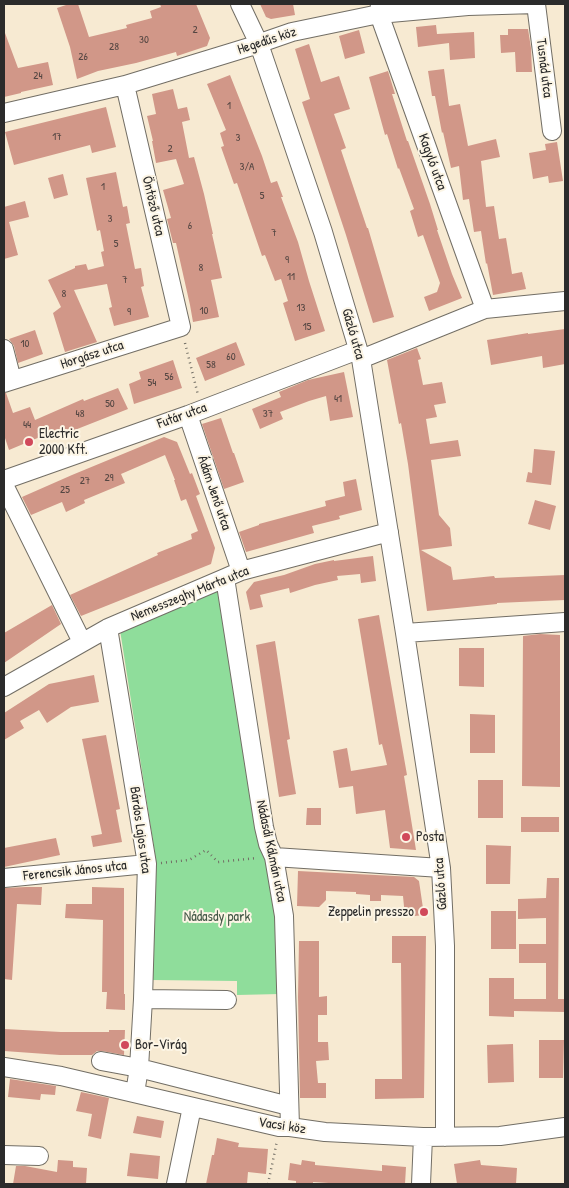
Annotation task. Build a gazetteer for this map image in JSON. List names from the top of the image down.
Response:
{
  "streets": {
    "street": [
      "Hegedűs köz",
      "Tusnád utca",
      "Kagyló utca",
      "Öntöző utca",
      "Gázló utca",
      "Horgász utca",
      "Futár utca",
      "Ádám Jenő utca",
      "Nemesszeghy Márta utca",
      "Bárdos Lajos utca",
      "Nádasdi Kálmán utca",
      "Ferencsik János utca",
      "Vacsi köz"
    ]
  },
  "crossings": [
    ["Hegedűs köz", "Tusnád utca"],
    ["Hegedűs köz", "Kagyló utca"],
    ["Hegedűs köz", "Öntöző utca"],
    ["Hegedűs köz", "Gázló utca"],
    ["Kagyló utca", "Futár utca"],
    ["Öntöző utca", "Horgász utca"],
    ["Gázló utca", "Futár utca"],
    ["Gázló utca", "Nemesszeghy Márta utca"],
    ["Gázló utca", "Vacsi köz"],
    ["Futár utca", "Ádám Jenő utca"],
    ["Ádám Jenő utca", "Nemesszeghy Márta utca"],
    ["Ádám Jenő utca", "Nádasdi Kálmán utca"],
    ["Nemesszeghy Márta utca", "Bárdos Lajos utca"],
    ["Nemesszeghy Márta utca", "Nádasdi Kálmán utca"],
    ["Bárdos Lajos utca", "Ferencsik János utca"],
    ["Bárdos Lajos utca", "Vacsi köz"],
    ["Nádasdi Kálmán utca", "Vacsi köz"]
  ],
  "parks": ["Nádasdy park"],
  "places": [
    "Electric 2000 Kft.",
    "Posta",
    "Zeppelin presszo",
    "Bor-Virág"
  ],
  "house_numbers": [
    "2",
    "30",
    "28",
    "26",
    "24",
    "1",
    "17",
    "3",
    "2",
    "3/A",
    "1",
    "5",
    "3",
    "6",
    "7",
    "5",
    "9",
    "8",
    "11",
    "7",
    "8",
    "13",
    "10",
    "9",
    "15",
    "10",
    "60",
    "58",
    "56",
    "54",
    "41",
    "50",
    "48",
    "37",
    "44",
    "29",
    "27",
    "25"
  ]
}
